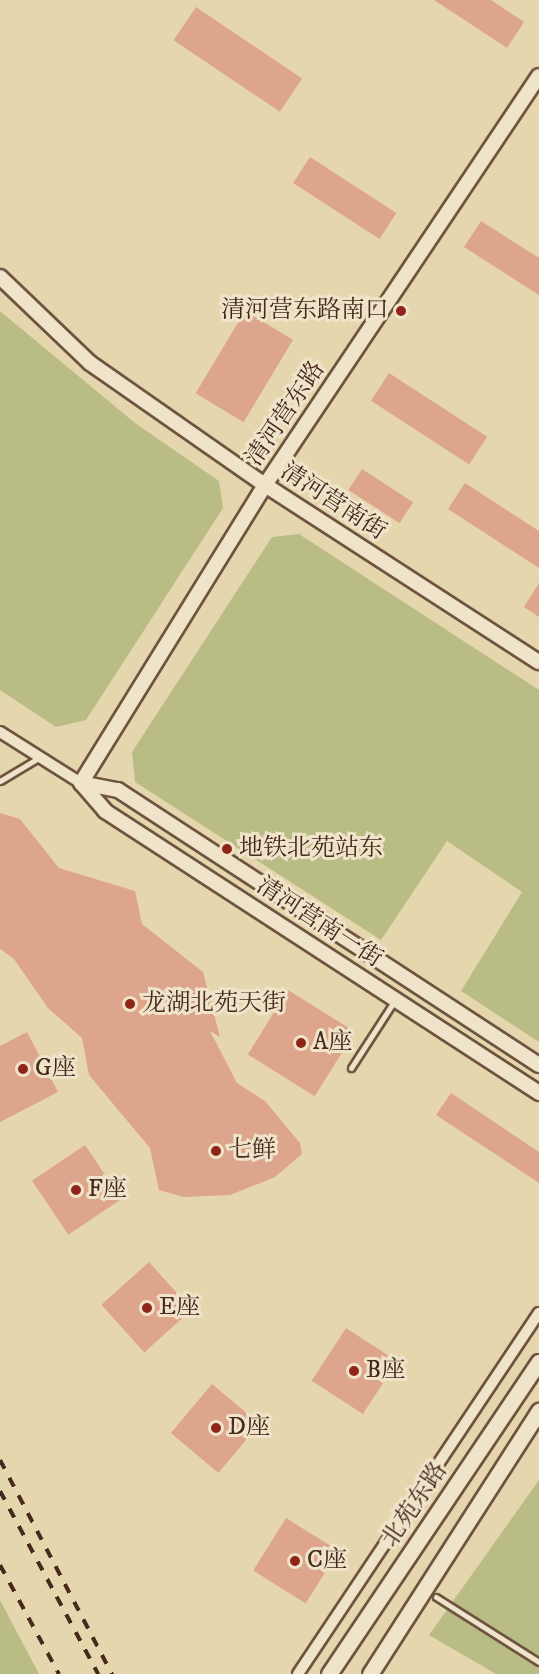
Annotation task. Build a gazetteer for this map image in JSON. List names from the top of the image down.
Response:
{
  "streets": {
    "main road": ["北苑东路"],
    "street": ["清河营东路", "清河营南街", "清河营南一街"]
  },
  "crossings": [
    ["清河营东路", "清河营南街"],
    ["清河营东路", "清河营南一街"]
  ],
  "places": [
    "清河营东路南口",
    "地铁北苑站东",
    "龙湖北苑天街",
    "A座",
    "G座",
    "七鲜",
    "F座",
    "E座",
    "B座",
    "D座",
    "C座"
  ]
}
